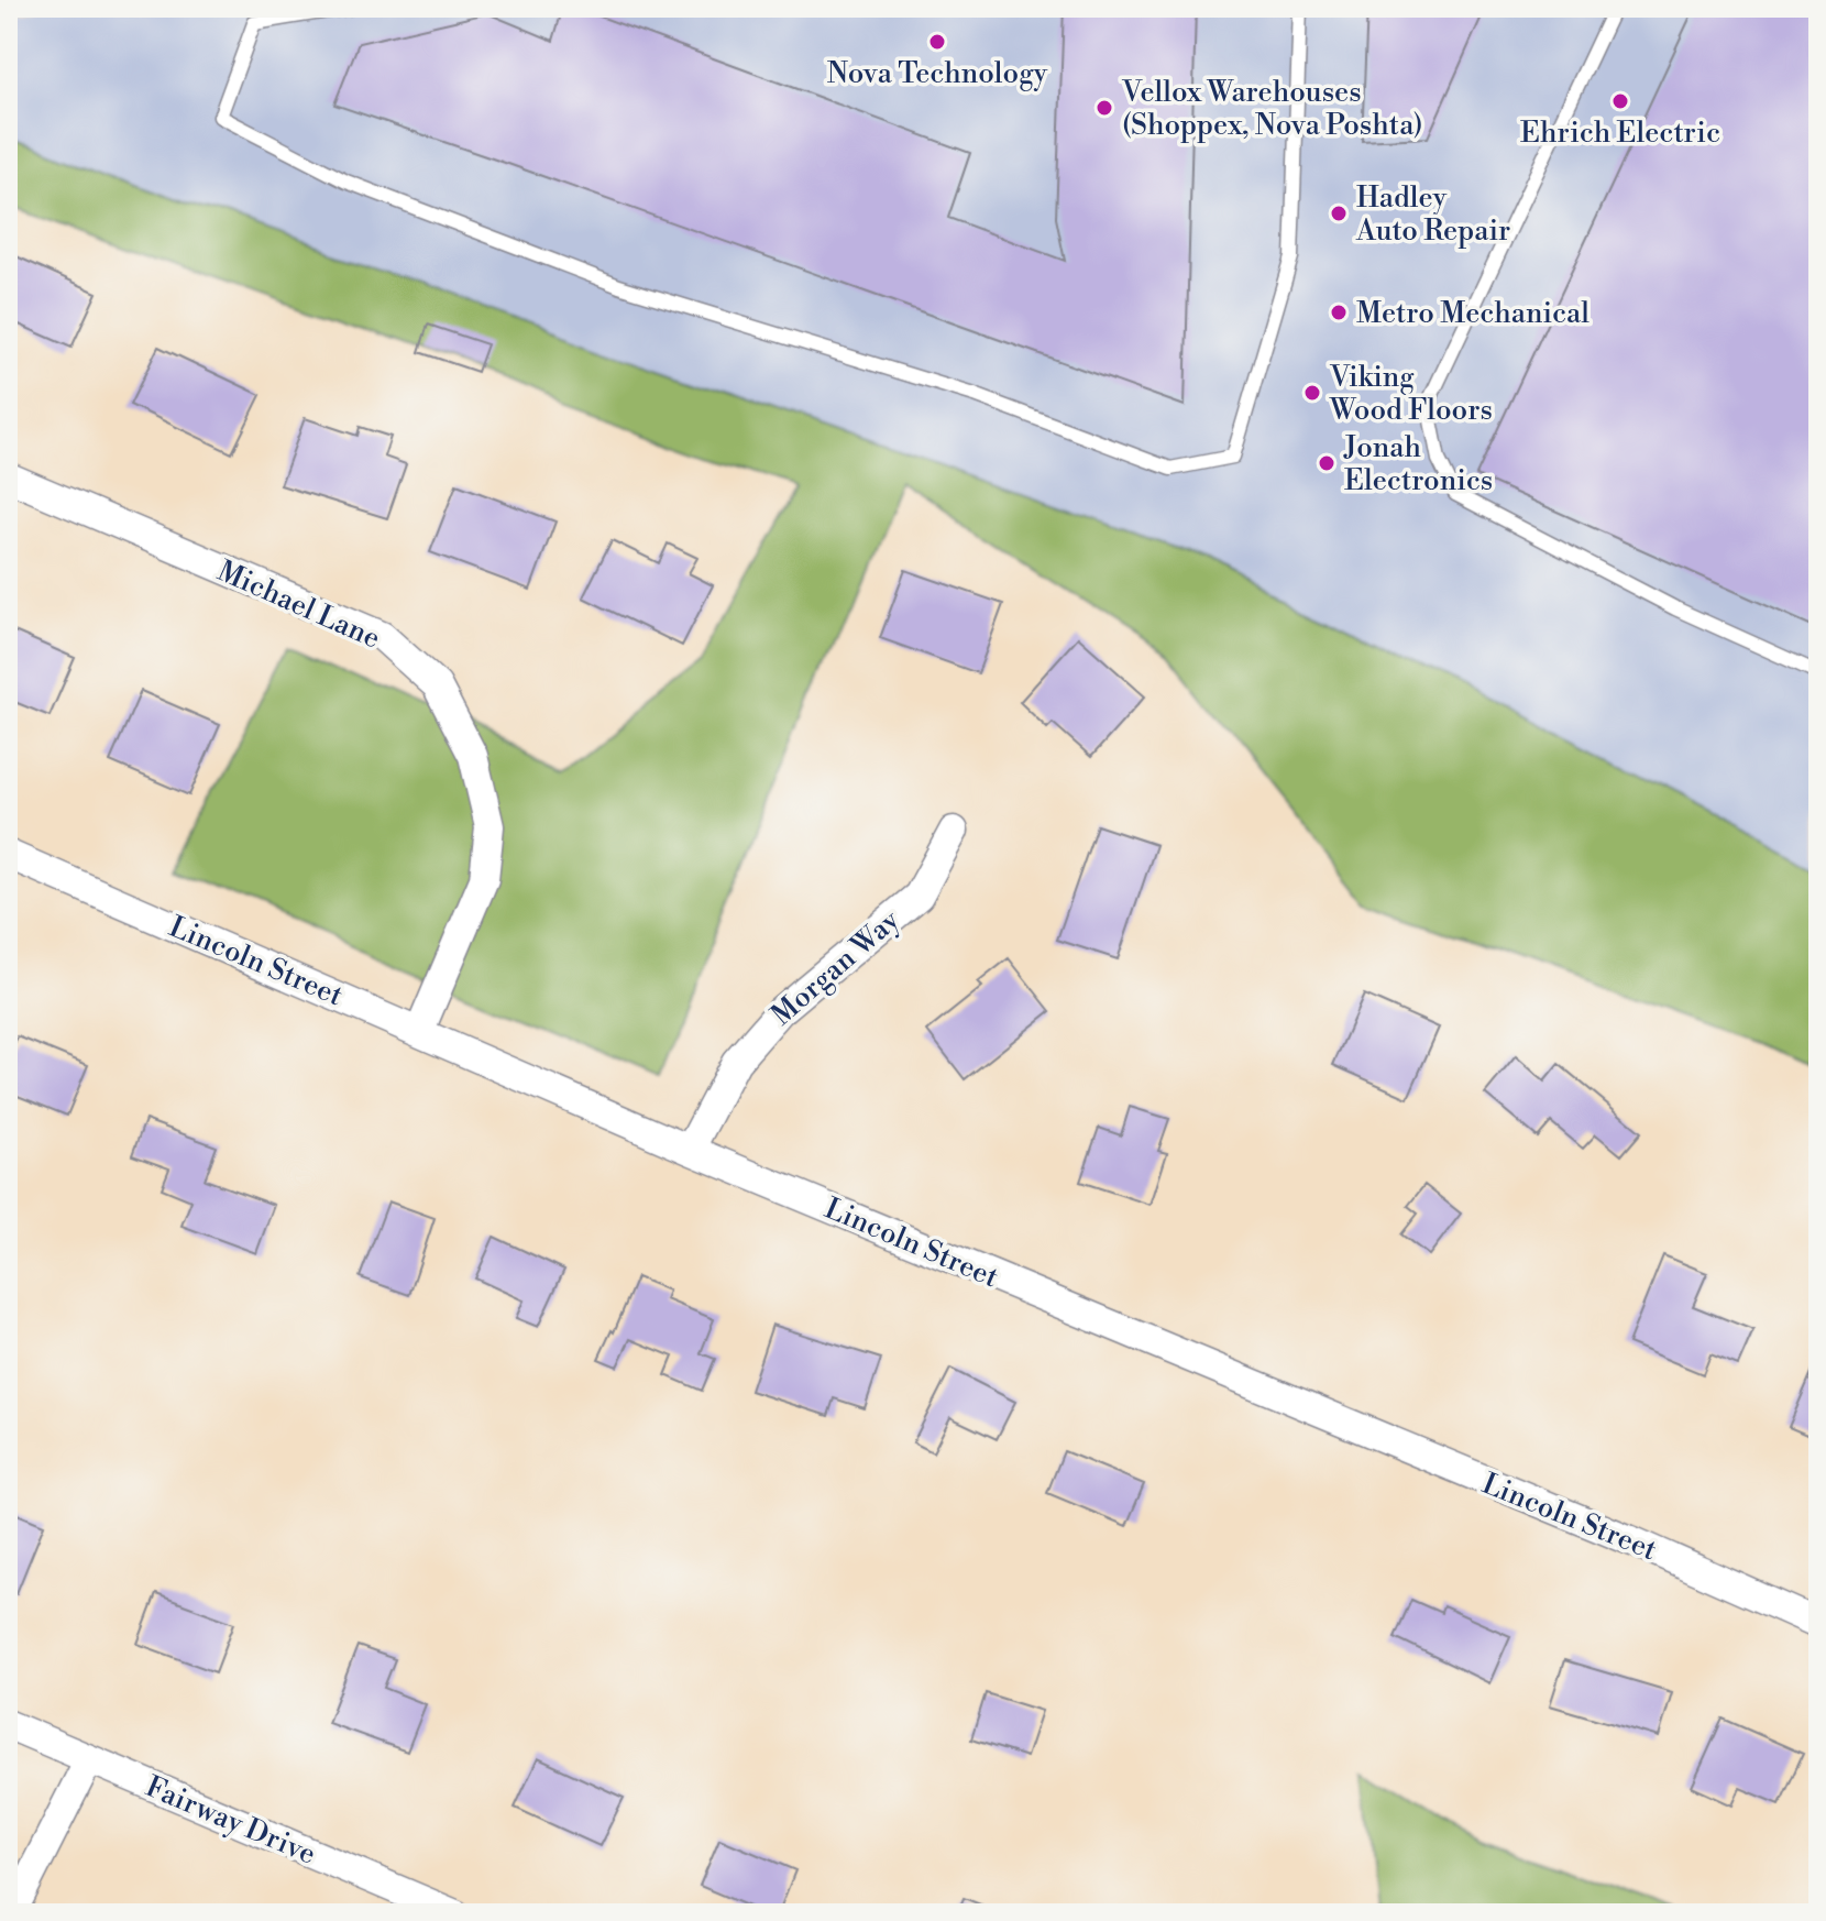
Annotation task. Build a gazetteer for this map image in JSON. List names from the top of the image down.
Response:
{
  "streets": {
    "street": [
      "Michael Lane",
      "Lincoln Street",
      "Morgan Way",
      "Fairway Drive"
    ]
  },
  "crossings": [
    ["Michael Lane", "Lincoln Street"],
    ["Lincoln Street", "Morgan Way"]
  ],
  "places": [
    "Nova Technology",
    "Ehrich Electric",
    "Vellox Warehouses (Shoppex, Nova Poshta)",
    "Hadley Auto Repair",
    "Metro Mechanical",
    "Viking Wood Floors",
    "Jonah Electronics"
  ]
}
